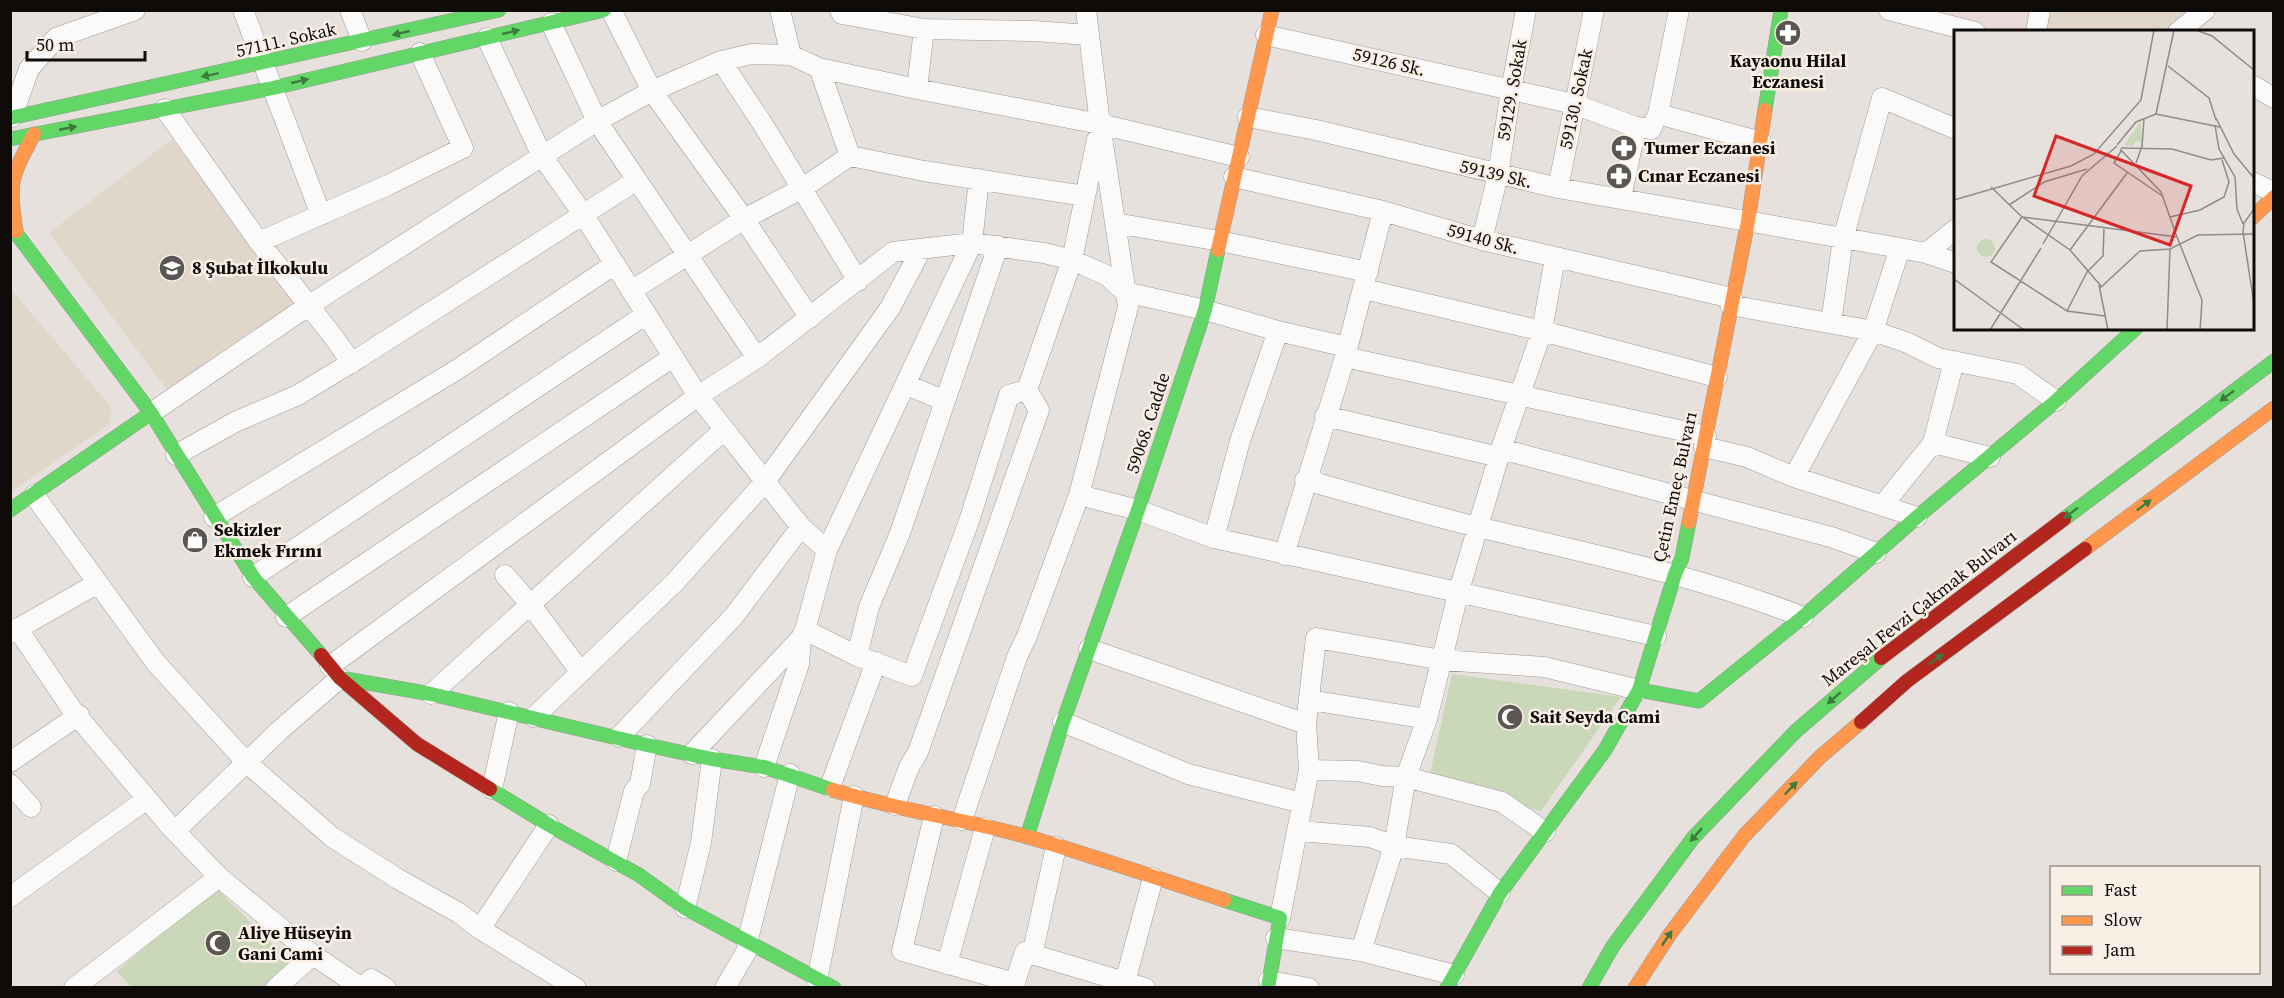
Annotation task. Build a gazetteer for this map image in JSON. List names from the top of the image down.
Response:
{
  "streets": {
    "street": [
      "57111. Sokak",
      "59126 Sk.",
      "59129. Sokak",
      "59130. Sokak",
      "59139 Sk.",
      "59140 Sk.",
      "59068. Cadde",
      "Çetin Emeç Bulvarı",
      "Mareşal Fevzi Çakmak Bulvarı"
    ]
  },
  "crossings": [
    ["59126 Sk.", "59129. Sokak"],
    ["59126 Sk.", "59130. Sokak"],
    ["59126 Sk.", "59068. Cadde"],
    ["59129. Sokak", "59139 Sk."],
    ["59129. Sokak", "59140 Sk."],
    ["59130. Sokak", "59139 Sk."],
    ["59139 Sk.", "59068. Cadde"],
    ["59139 Sk.", "Çetin Emeç Bulvarı"],
    ["59140 Sk.", "59068. Cadde"],
    ["59140 Sk.", "Çetin Emeç Bulvarı"]
  ],
  "places": {
    "pharmacy": ["Kayaonu Hilal Eczanesi", "Tumer Eczanesi", "Cınar Eczanesi"],
    "school or university": ["8 Şubat İlkokulu"],
    "shop": ["Sekizler Ekmek Fırını"],
    "mosque": ["Sait Seyda Cami", "Aliye Hüseyin Gani Cami"]
  },
  "legend": ["Fast", "Slow", "Jam"],
  "scale_bar": "50 m"
}
